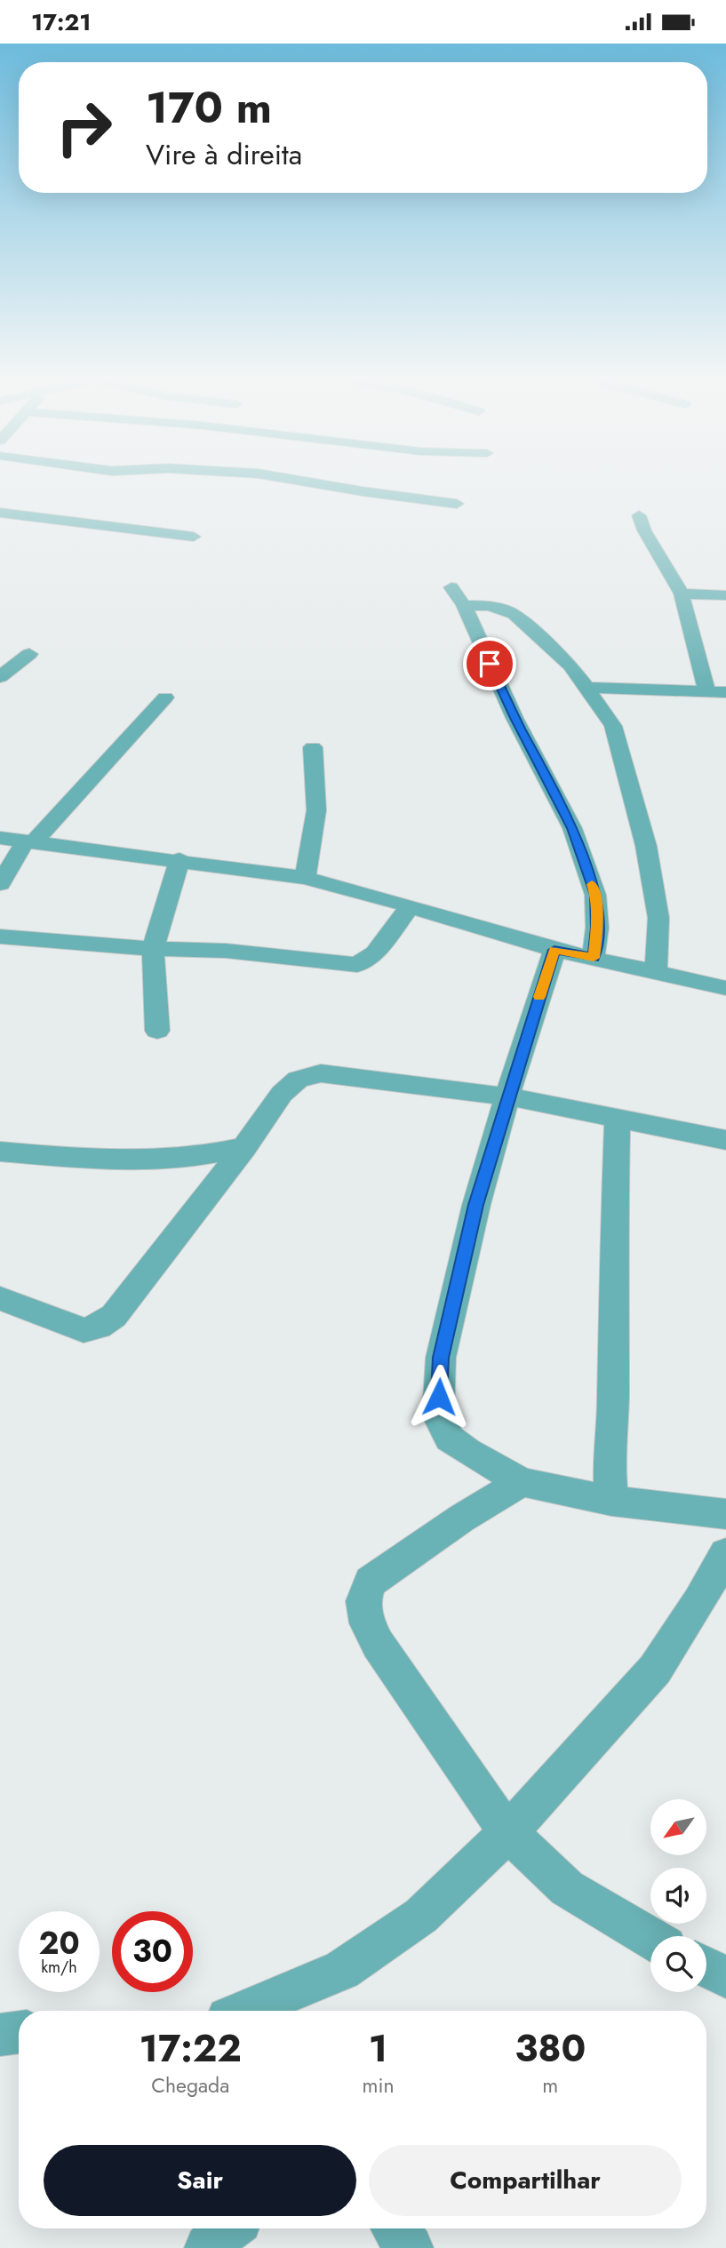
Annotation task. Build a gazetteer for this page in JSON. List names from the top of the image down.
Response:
{
  "north": "bottom left",
  "page": {
    "status": "17:21",
    "turn": ["170 m", "Vire à direita"],
    "speed": "20 km/h",
    "limit": "30",
    "eta": [
      "17:22",
      "Chegada",
      "1",
      "min",
      "380",
      "m"
    ],
    "buttons": ["Sair", "Compartilhar"]
  }
}
